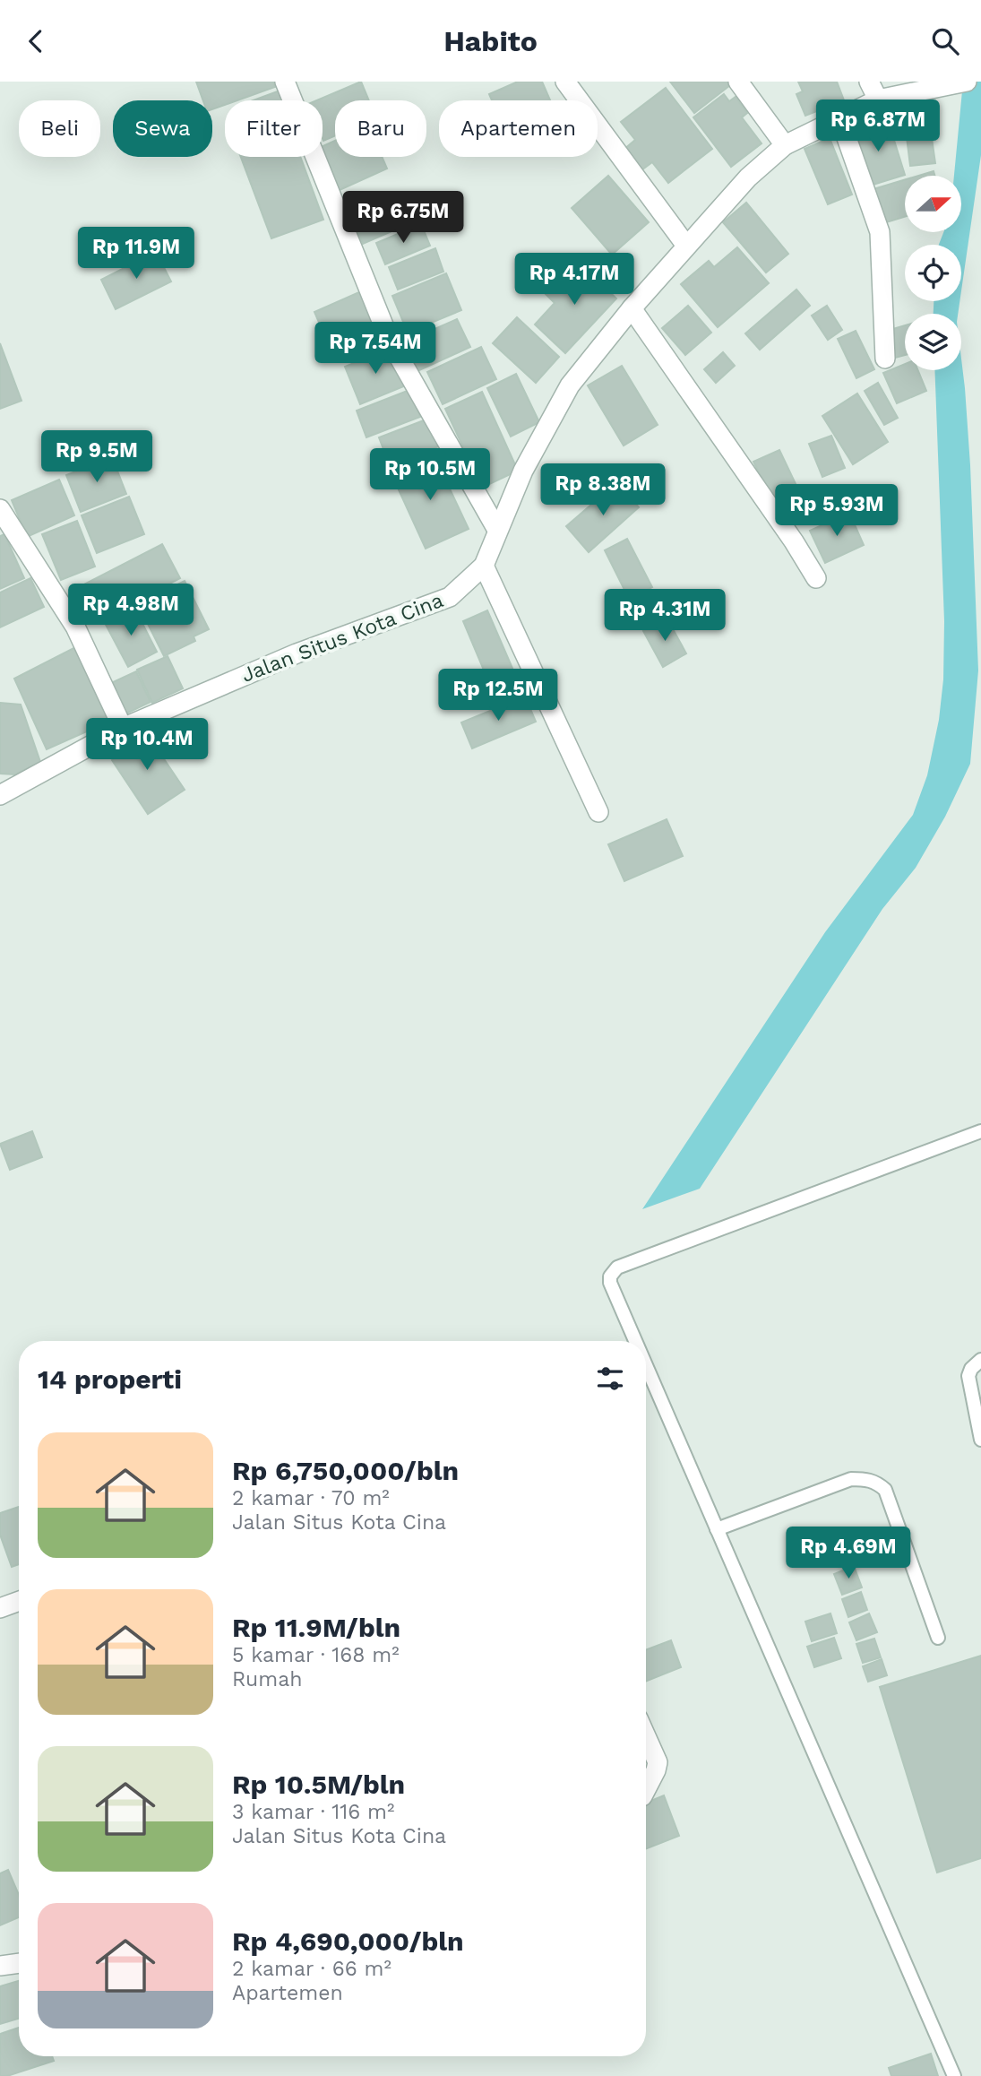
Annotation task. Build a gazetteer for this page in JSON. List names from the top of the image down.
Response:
{
  "streets": {
    "street": ["Jalan Situs Kota Cina"]
  },
  "north": "right",
  "page": {
    "header": "Habito",
    "price": [
      "Rp 6.87M",
      "Rp 6.75M",
      "Rp 11.9M",
      "Rp 4.17M",
      "Rp 7.54M",
      "Rp 9.5M",
      "Rp 10.5M",
      "Rp 8.38M",
      "Rp 5.93M",
      "Rp 4.98M",
      "Rp 4.31M",
      "Rp 12.5M",
      "Rp 10.4M",
      "Rp 4.69M"
    ],
    "chip": [
      "Beli",
      "Sewa",
      "Filter",
      "Baru",
      "Apartemen"
    ],
    "heading": "14 properti",
    "list": [
      {
        "name": "Rp 6,750,000/bln",
        "note": "2 kamar · 70 m² · Jalan Situs Kota Cina"
      },
      {
        "name": "Rp 11.9M/bln",
        "note": "5 kamar · 168 m² · Rumah"
      },
      {
        "name": "Rp 10.5M/bln",
        "note": "3 kamar · 116 m² · Jalan Situs Kota Cina"
      },
      {
        "name": "Rp 4,690,000/bln",
        "note": "2 kamar · 66 m² · Apartemen"
      }
    ]
  }
}
